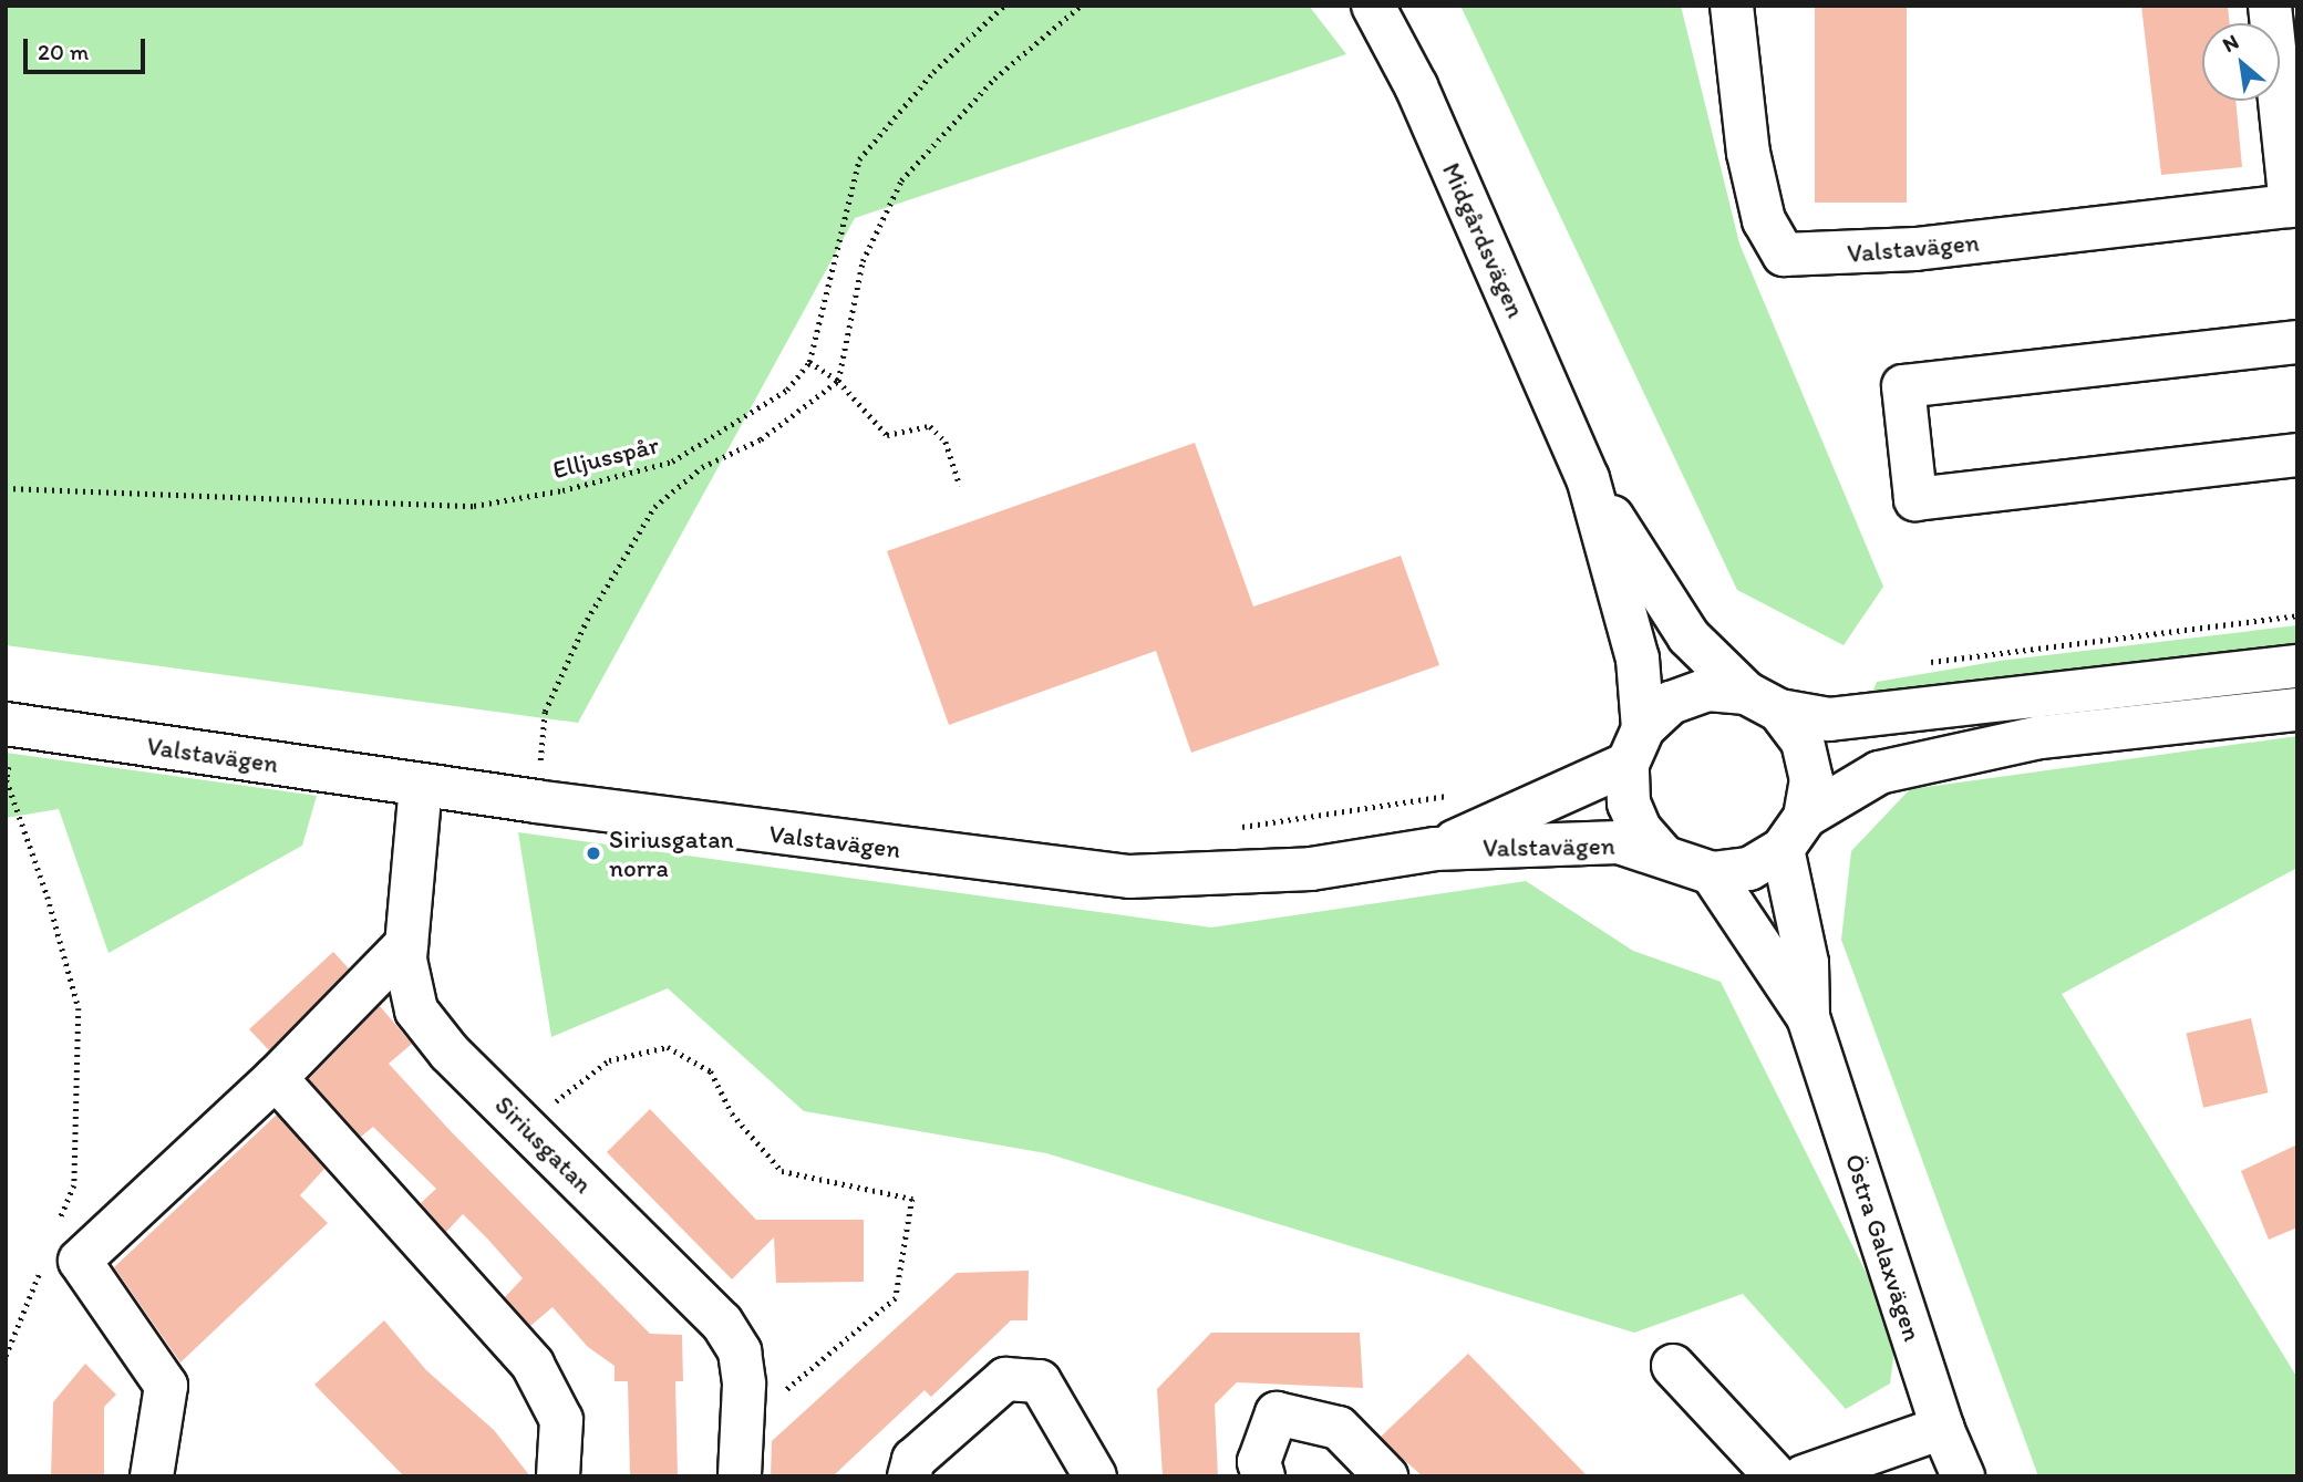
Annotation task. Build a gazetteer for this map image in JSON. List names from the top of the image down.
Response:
{
  "streets": {
    "street": [
      "Midgårdsvägen",
      "Valstavägen",
      "Siriusgatan",
      "Östra Galaxvägen"
    ],
    "path": ["Elljusspår"]
  },
  "crossings": [
    ["Midgårdsvägen", "Valstavägen"],
    ["Midgårdsvägen", "Östra Galaxvägen"],
    ["Valstavägen", "Siriusgatan"],
    ["Valstavägen", "Östra Galaxvägen"]
  ],
  "places": ["Siriusgatan norra"],
  "scale_bar": "20 m",
  "north": "top left"
}
